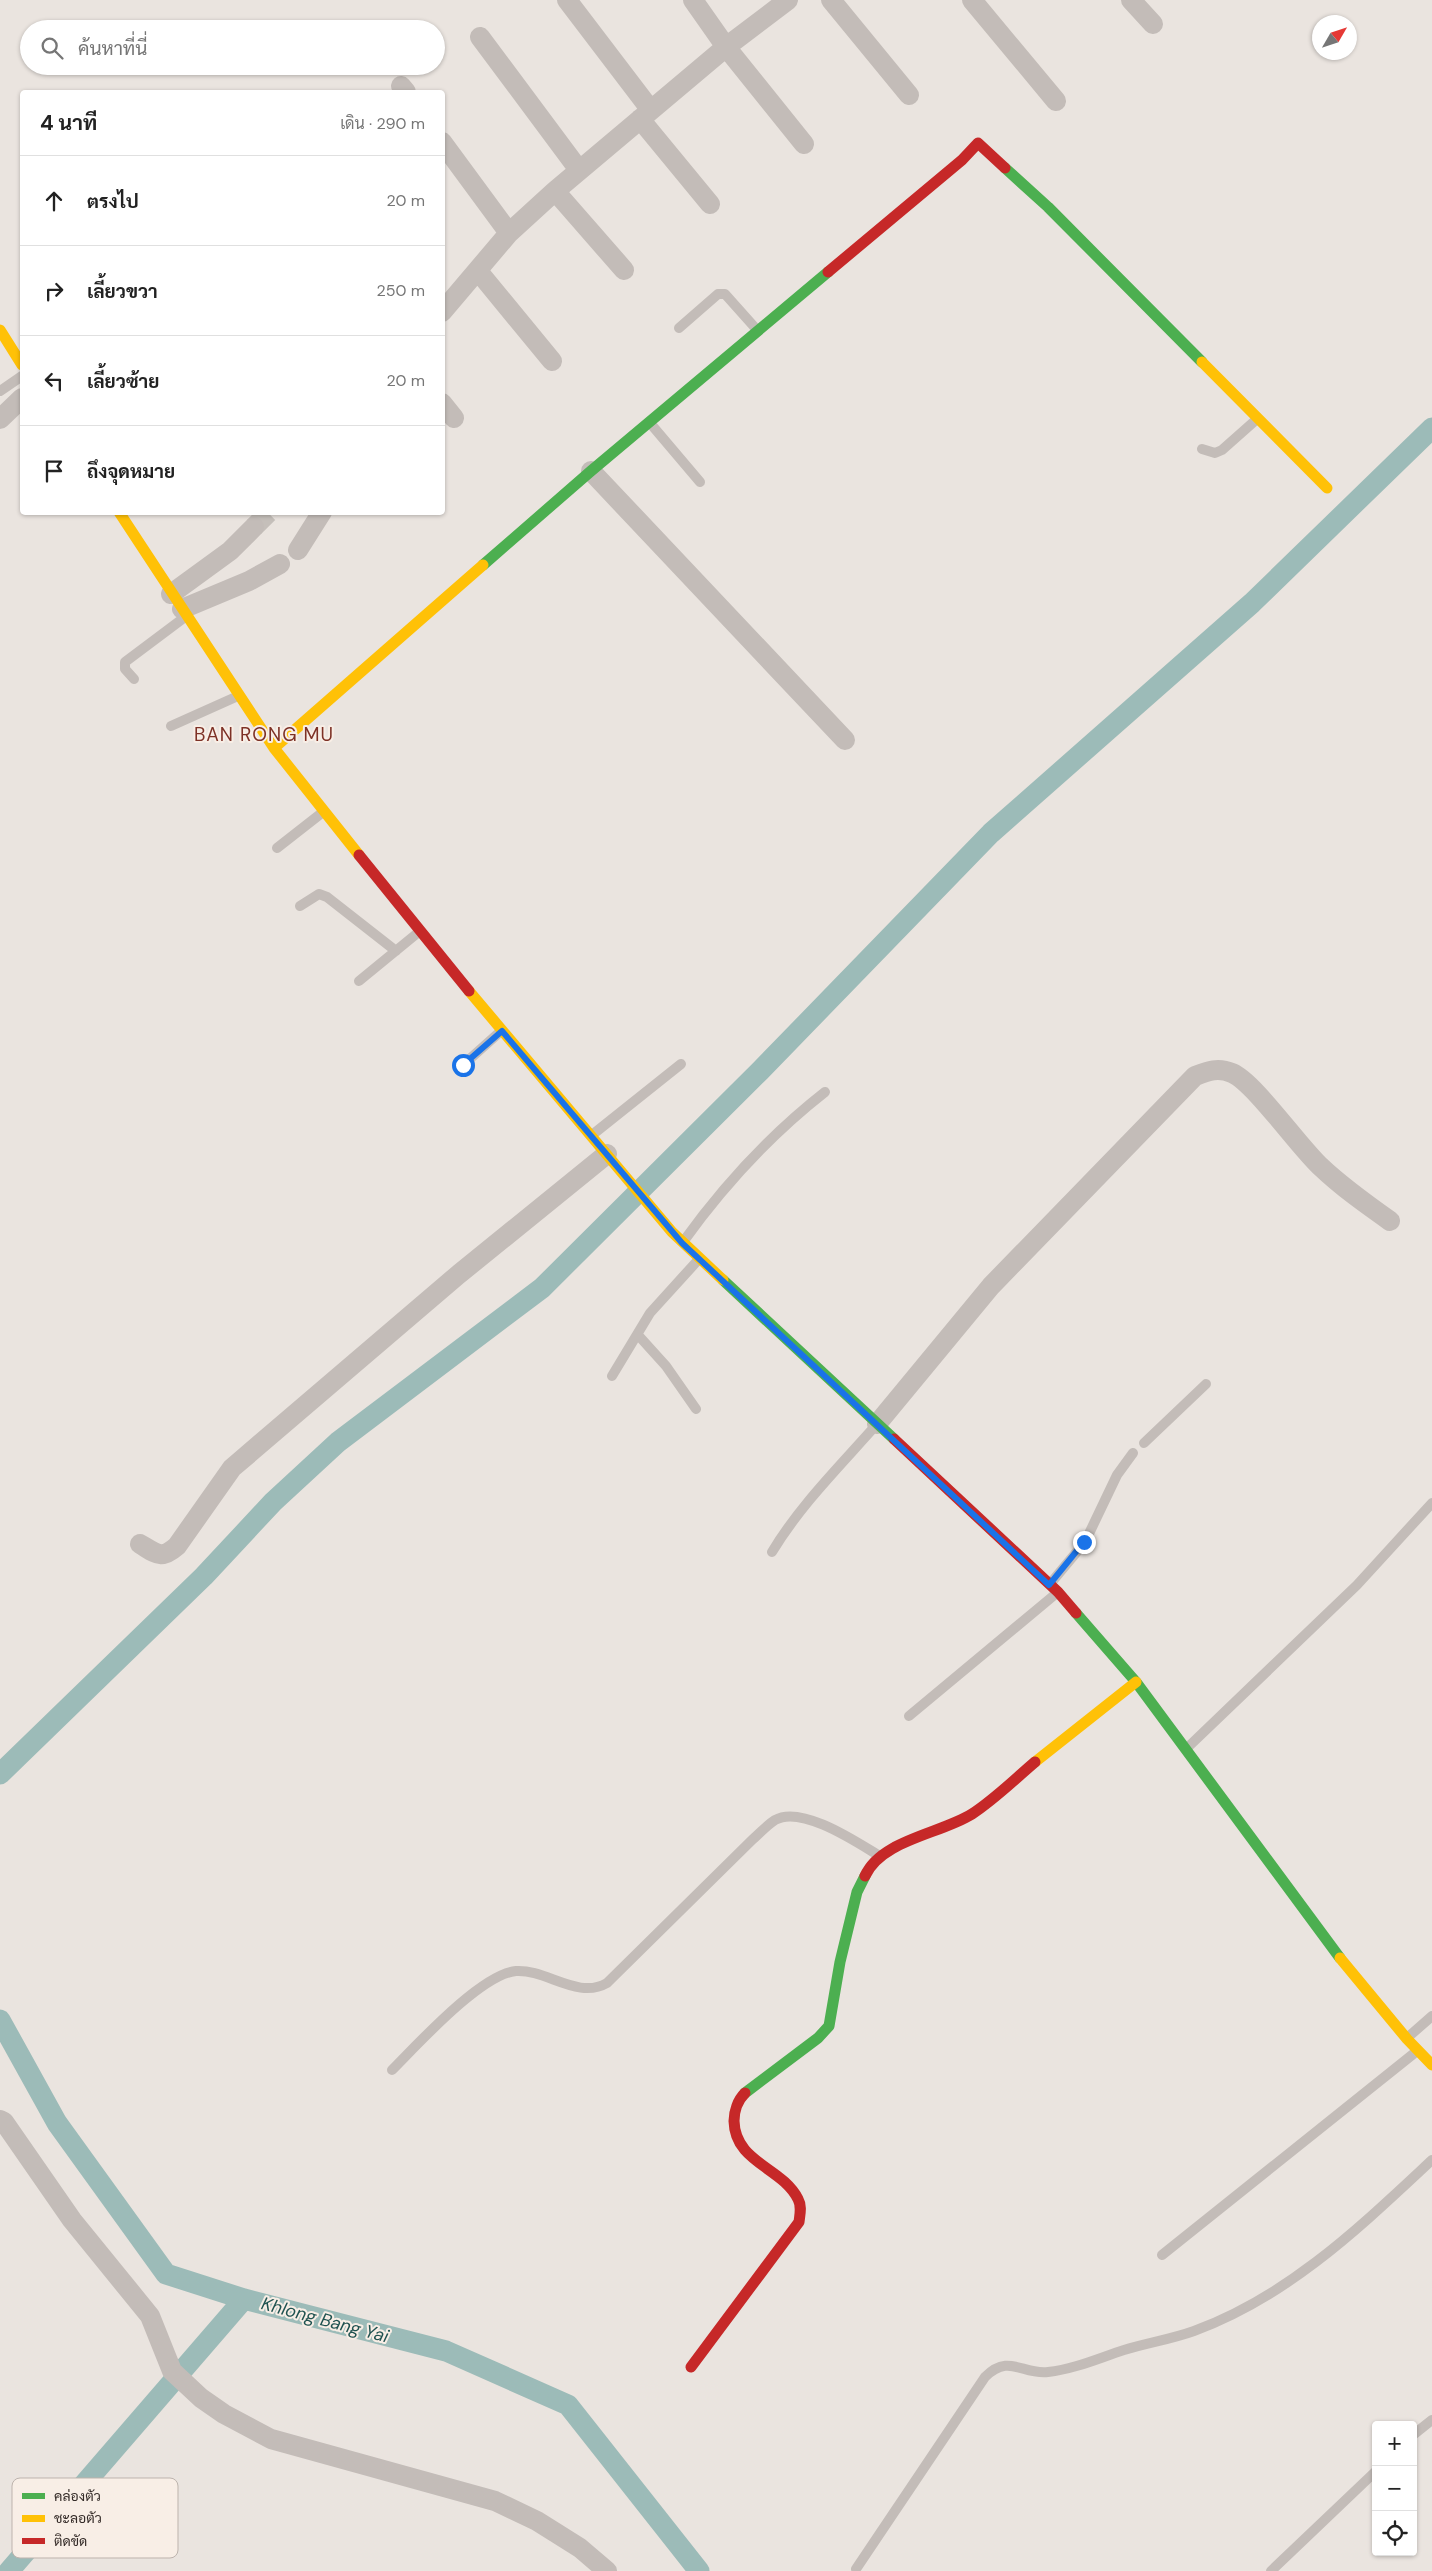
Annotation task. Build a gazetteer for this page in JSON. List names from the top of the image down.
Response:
{
  "districts": ["BAN RONG MU"],
  "water": ["Khlong Bang Yai"],
  "legend": ["คล่องตัว", "ชะลอตัว", "ติดขัด"],
  "north": "top right",
  "page": {
    "search": "ค้นหาที่นี่",
    "heading": ["4 นาที", "เดิน · 290 m"],
    "list": [
      ["ตรงไป", "20 m"],
      ["เลี้ยวขวา", "250 m"],
      ["เลี้ยวซ้าย", "20 m"],
      "ถึงจุดหมาย"
    ],
    "map_buttons": ["+", "−"]
  }
}
